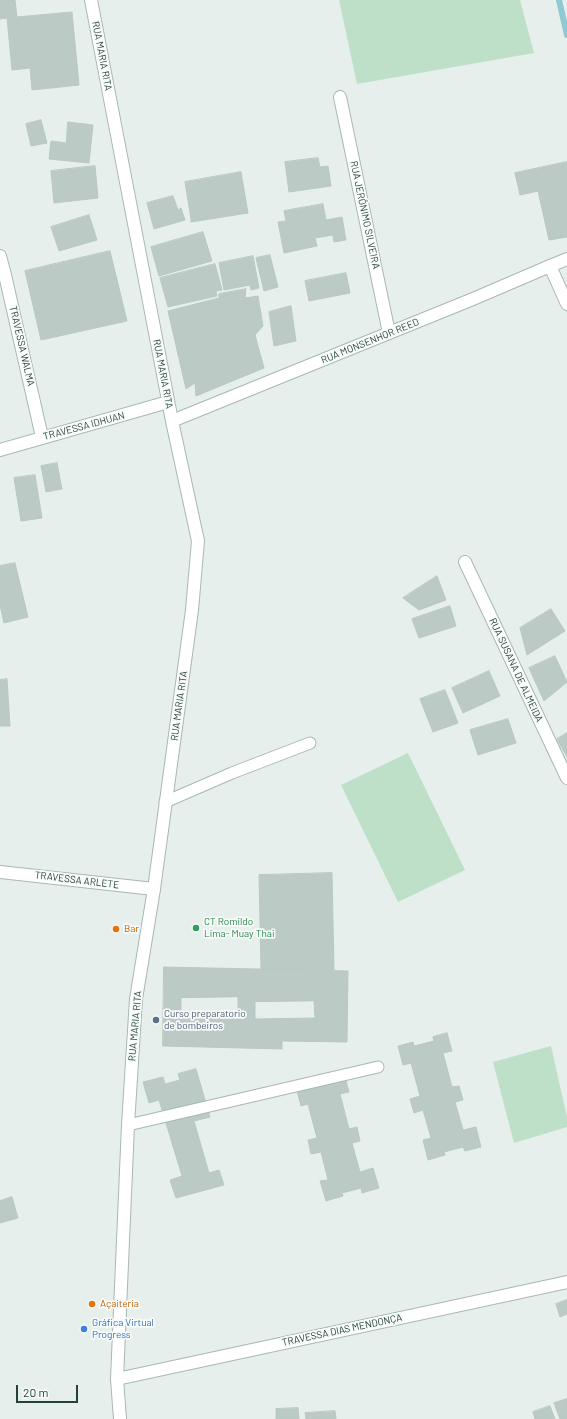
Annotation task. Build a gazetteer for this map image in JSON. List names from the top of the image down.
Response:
{
  "streets": {
    "street": [
      "RUA MARIA RITA",
      "RUA JERÔNIMO SILVEIRA",
      "RUA MONSENHOR REED",
      "TRAVESSA WALMA",
      "TRAVESSA IDHUAN",
      "RUA SUSANA DE ALMEIDA",
      "TRAVESSA ARLETE",
      "TRAVESSA DIAS MENDONÇA"
    ]
  },
  "crossings": [
    ["RUA MARIA RITA", "RUA MONSENHOR REED"],
    ["RUA MARIA RITA", "TRAVESSA IDHUAN"],
    ["RUA MARIA RITA", "TRAVESSA ARLETE"],
    ["RUA MARIA RITA", "TRAVESSA DIAS MENDONÇA"],
    ["RUA JERÔNIMO SILVEIRA", "RUA MONSENHOR REED"],
    ["TRAVESSA WALMA", "TRAVESSA IDHUAN"]
  ],
  "places": [
    "CT Romildo Lima- Muay Thai",
    "Bar",
    "Curso preparatorio de bombeiros",
    "Açaiteria",
    "Gráfica Virtual Progress"
  ],
  "scale_bar": "20 m"
}
